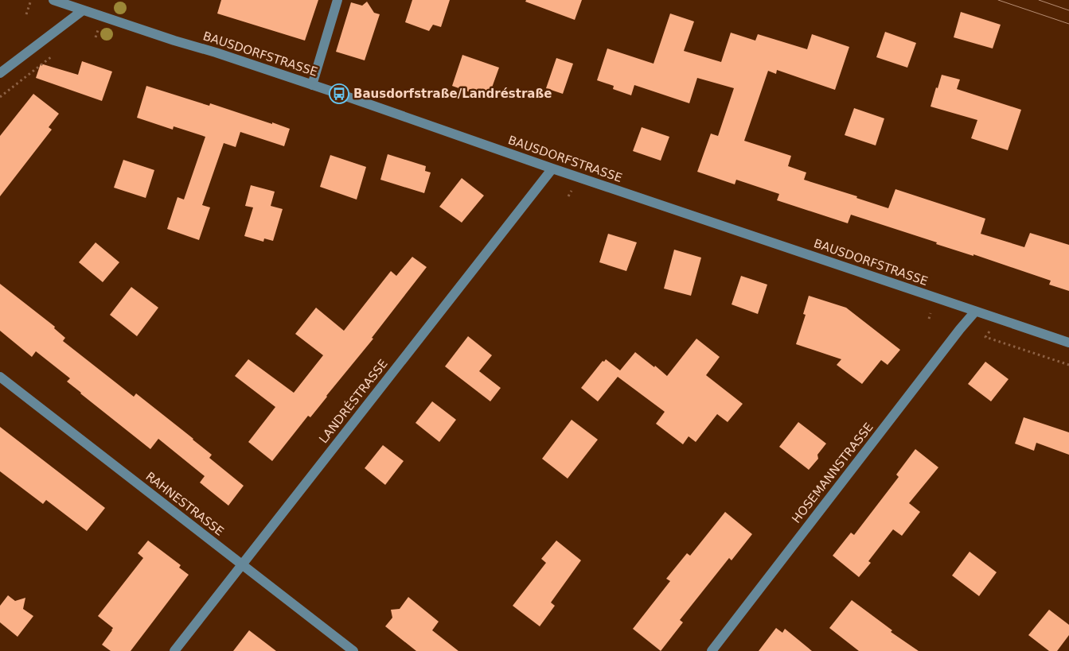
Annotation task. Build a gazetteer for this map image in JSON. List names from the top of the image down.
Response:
{
  "streets": {
    "street": [
      "BAUSDORFSTRASSE",
      "LANDRÉSTRASSE",
      "HOSEMANNSTRASSE",
      "RAHNESTRASSE"
    ]
  },
  "crossings": [
    ["BAUSDORFSTRASSE", "LANDRÉSTRASSE"],
    ["BAUSDORFSTRASSE", "HOSEMANNSTRASSE"],
    ["LANDRÉSTRASSE", "RAHNESTRASSE"]
  ],
  "places": {
    "bus stop": ["Bausdorfstraße/Landréstraße"]
  }
}
